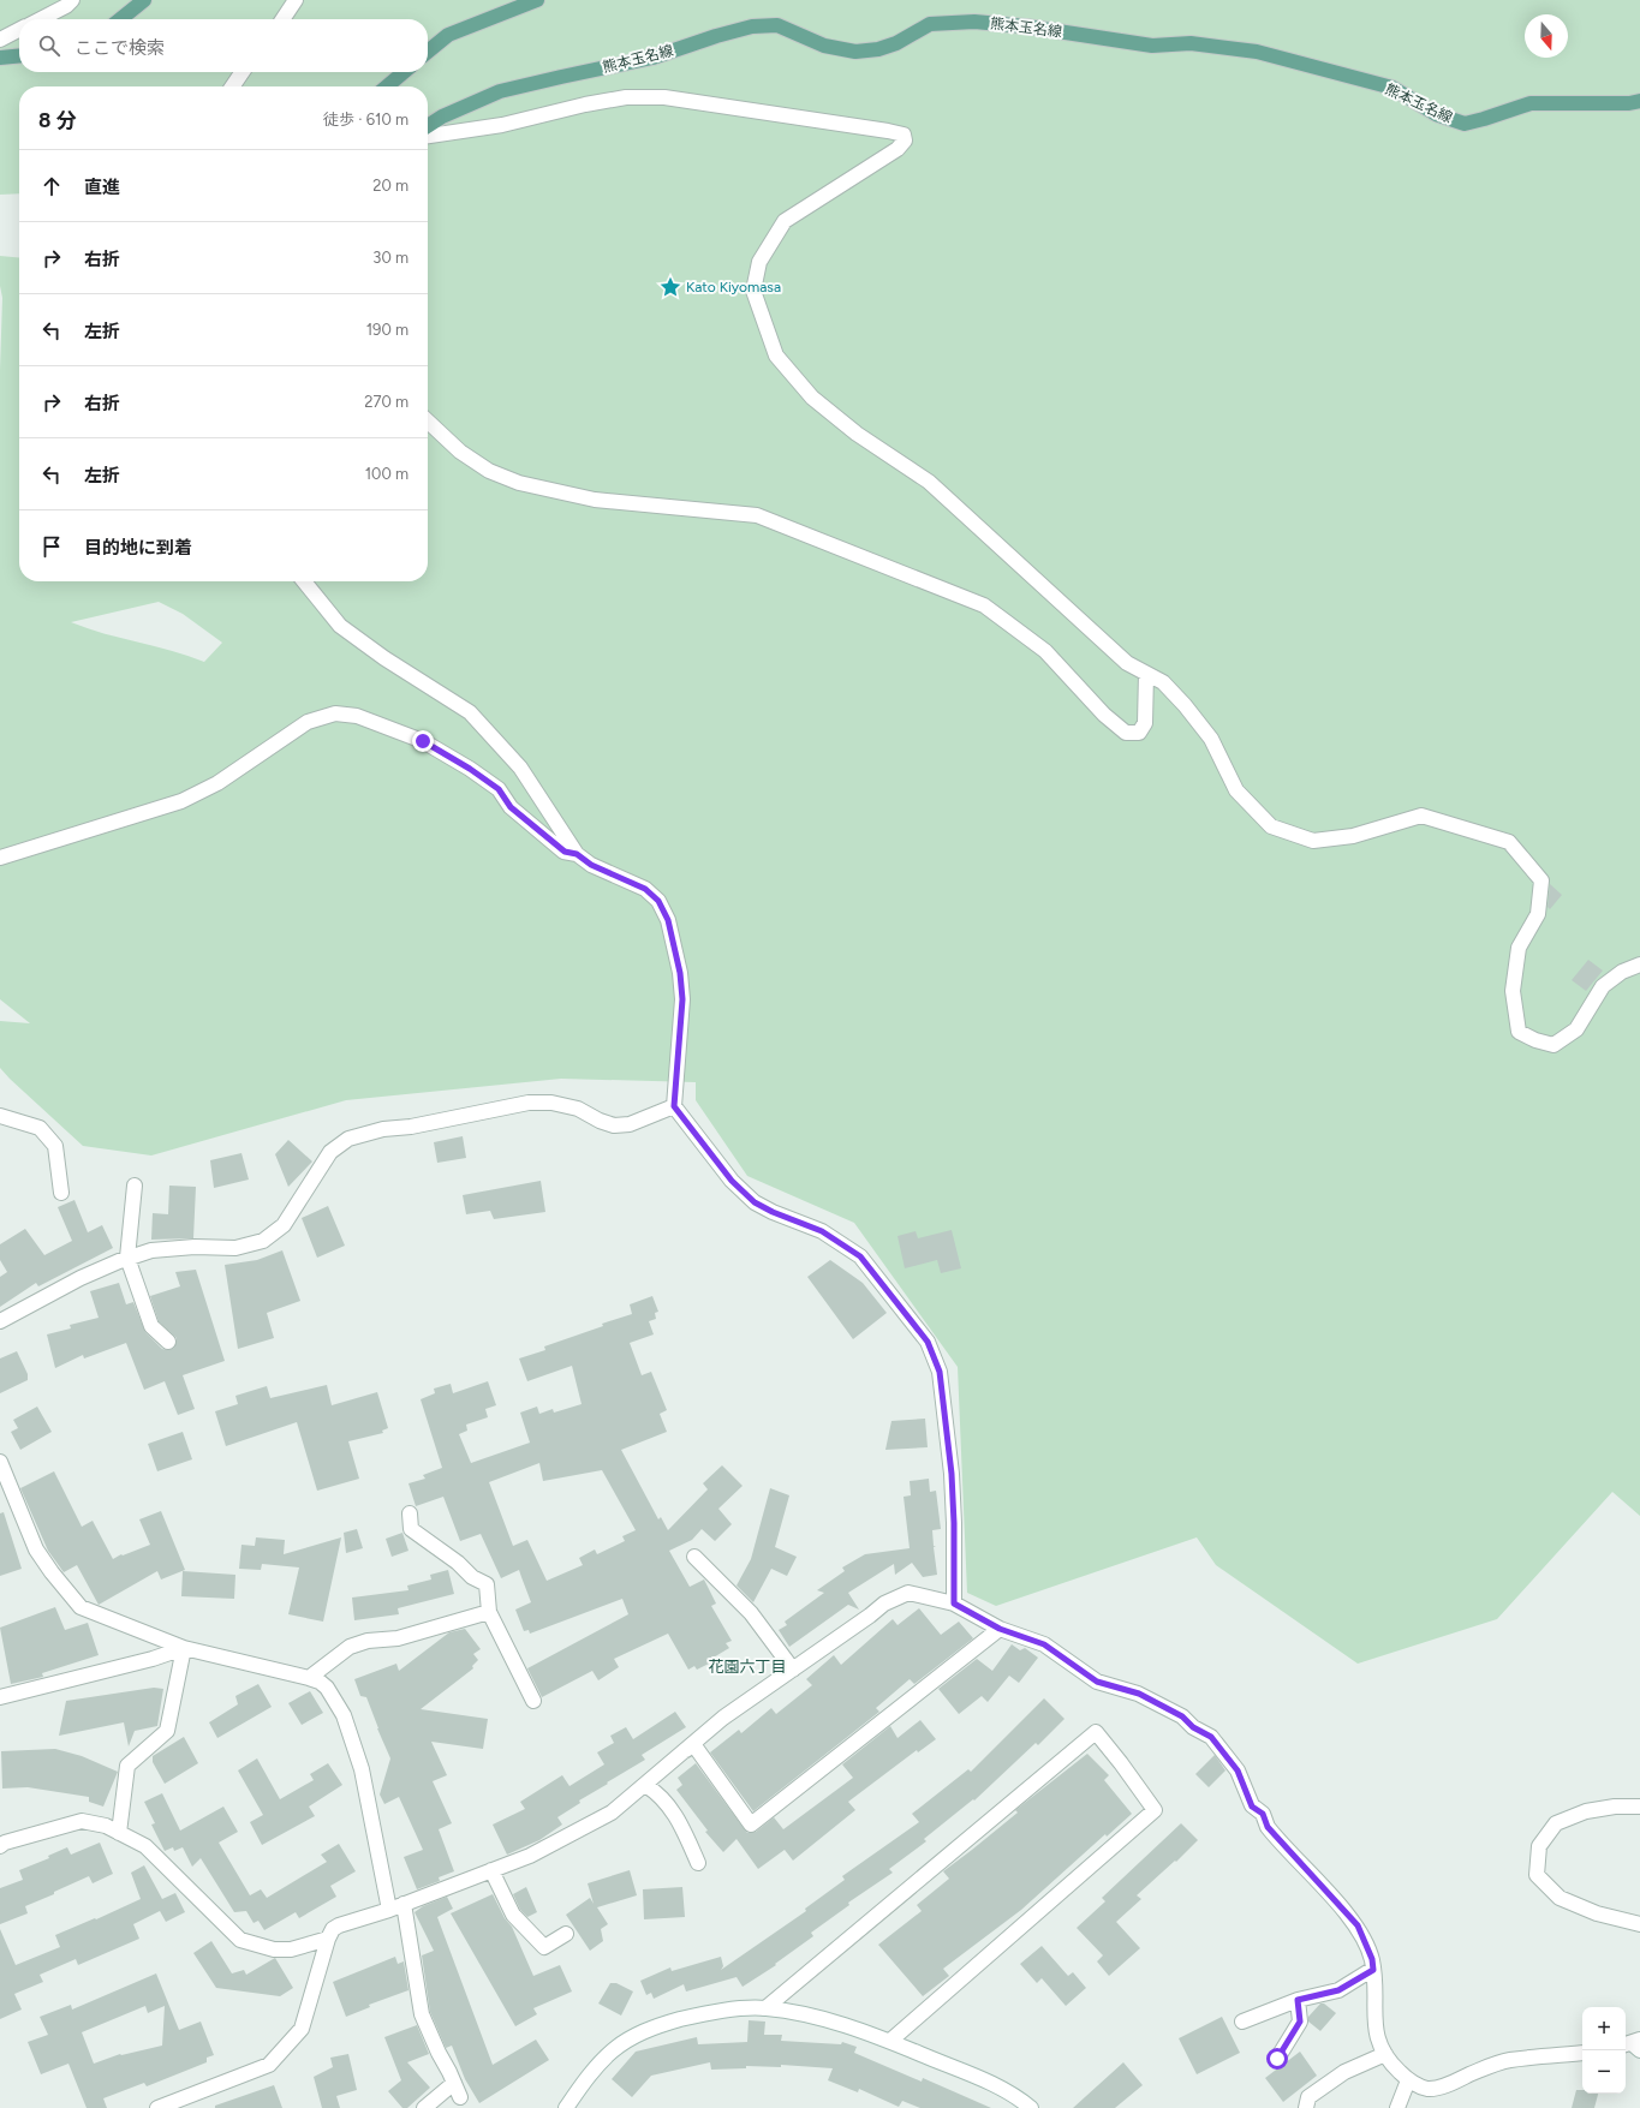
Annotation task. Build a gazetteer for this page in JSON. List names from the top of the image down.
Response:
{
  "streets": {
    "main road": ["熊本玉名線"]
  },
  "districts": ["花園六丁目"],
  "places": {
    "place": ["Kato Kiyomasa"]
  },
  "north": "bottom",
  "page": {
    "search": "ここで検索",
    "heading": ["8 分", "徒歩 · 610 m"],
    "list": [
      ["直進", "20 m"],
      ["右折", "30 m"],
      ["左折", "190 m"],
      ["右折", "270 m"],
      ["左折", "100 m"],
      "目的地に到着"
    ],
    "map_buttons": ["+", "−"]
  }
}
